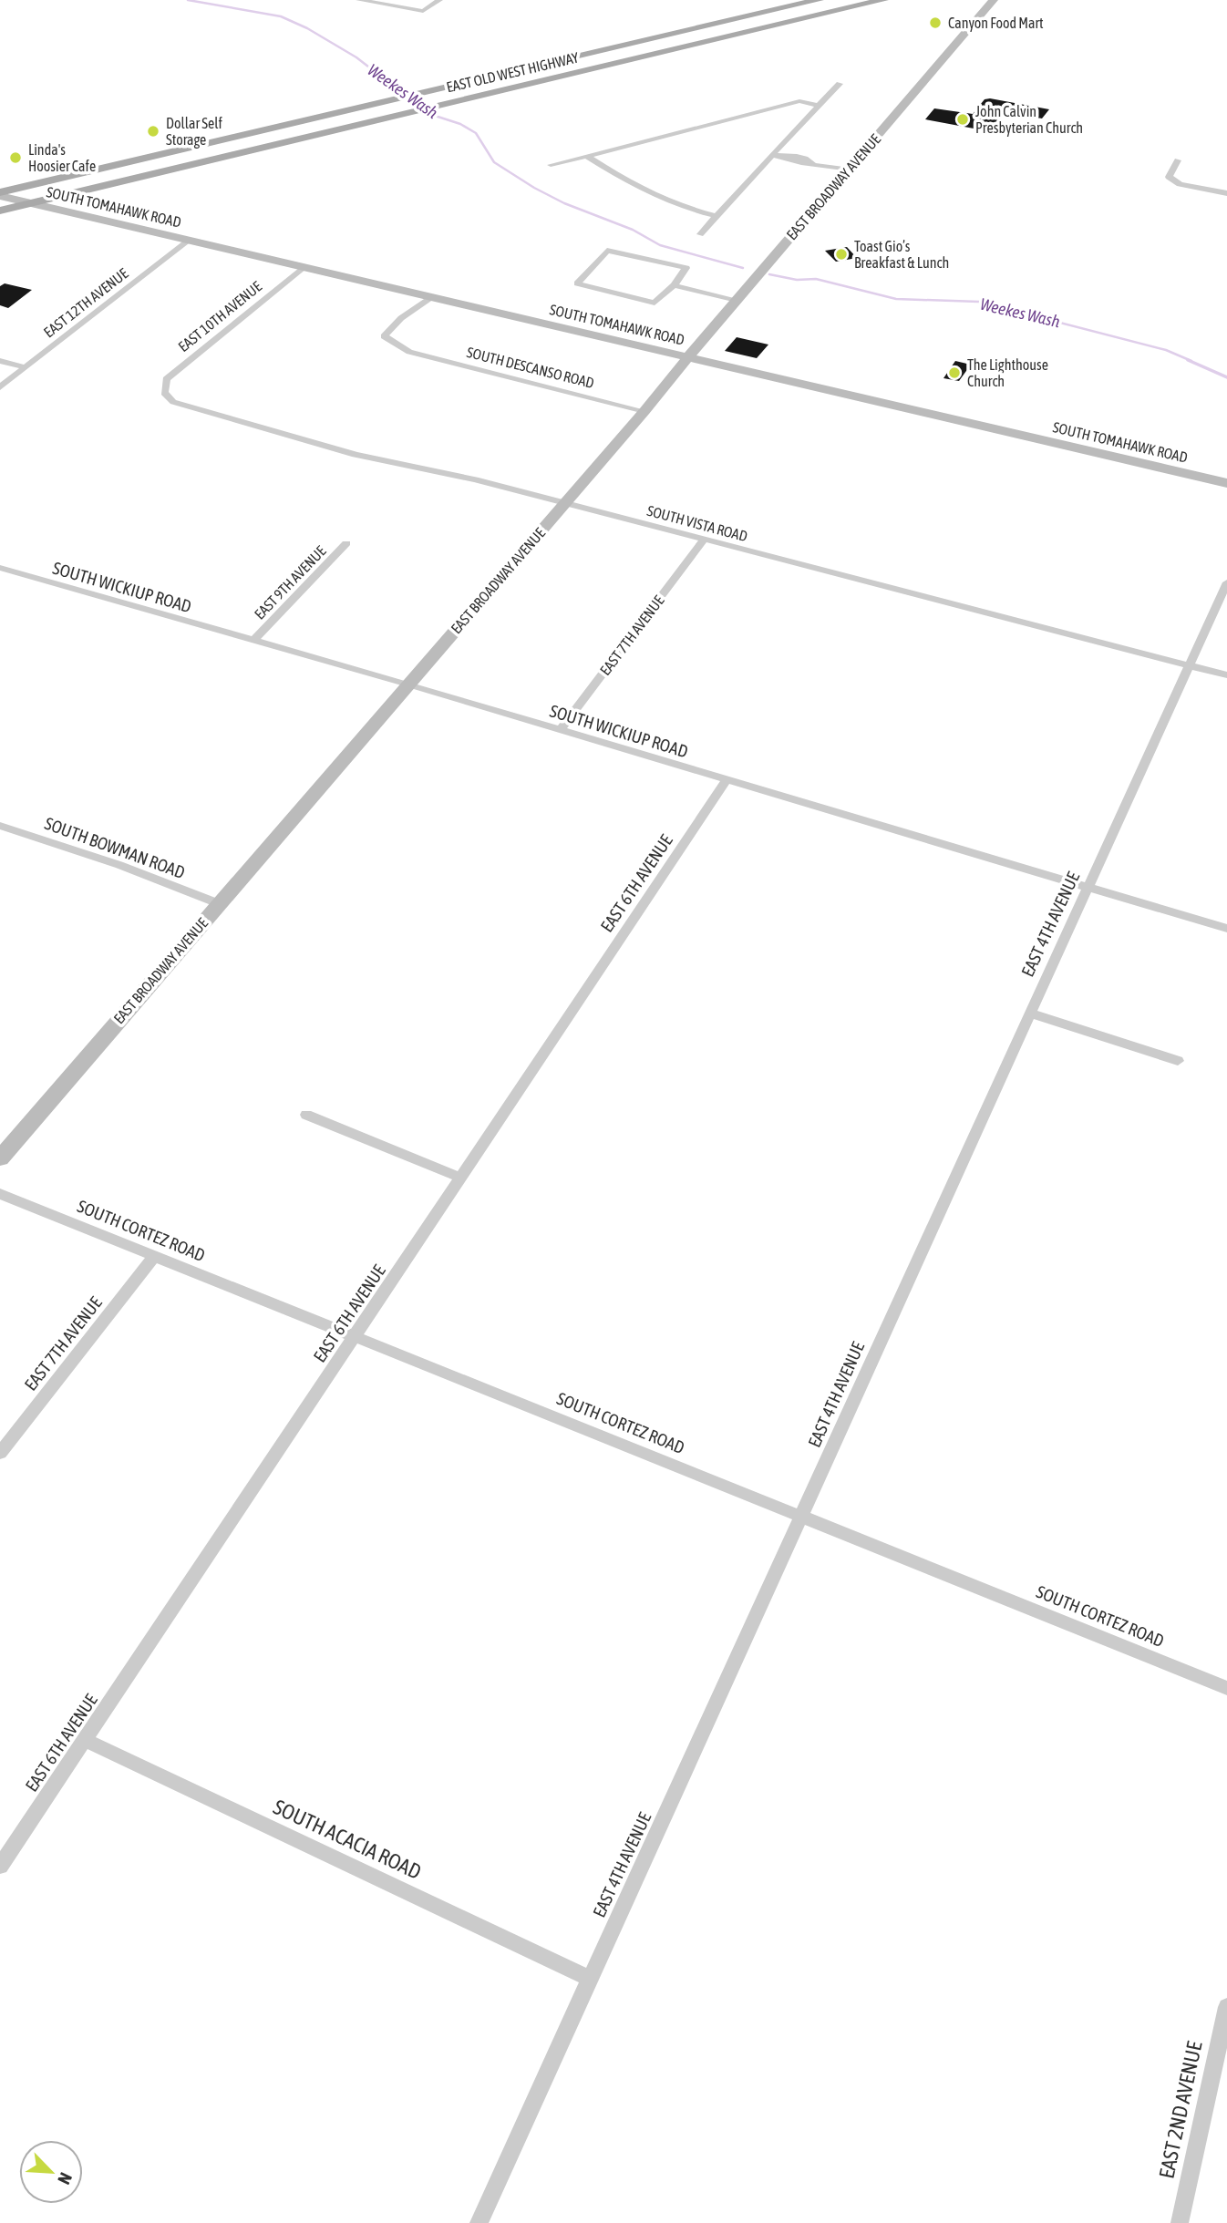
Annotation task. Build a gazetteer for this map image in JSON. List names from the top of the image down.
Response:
{
  "streets": {
    "main road": ["EAST OLD WEST HIGHWAY", "EAST BROADWAY AVENUE", "SOUTH TOMAHAWK ROAD"],
    "street": [
      "EAST 12TH AVENUE",
      "EAST 10TH AVENUE",
      "SOUTH DESCANSO ROAD",
      "SOUTH VISTA ROAD",
      "EAST 9TH AVENUE",
      "SOUTH WICKIUP ROAD",
      "EAST 7TH AVENUE",
      "SOUTH BOWMAN ROAD",
      "EAST 6TH AVENUE",
      "EAST 4TH AVENUE",
      "SOUTH CORTEZ ROAD",
      "SOUTH ACACIA ROAD",
      "EAST 2ND AVENUE"
    ]
  },
  "crossings": [
    ["EAST OLD WEST HIGHWAY", "SOUTH TOMAHAWK ROAD"],
    ["EAST BROADWAY AVENUE", "SOUTH TOMAHAWK ROAD"],
    ["EAST BROADWAY AVENUE", "SOUTH DESCANSO ROAD"],
    ["EAST BROADWAY AVENUE", "SOUTH VISTA ROAD"],
    ["EAST BROADWAY AVENUE", "SOUTH WICKIUP ROAD"],
    ["EAST BROADWAY AVENUE", "SOUTH BOWMAN ROAD"],
    ["SOUTH TOMAHAWK ROAD", "EAST 12TH AVENUE"],
    ["SOUTH TOMAHAWK ROAD", "EAST 10TH AVENUE"],
    ["SOUTH TOMAHAWK ROAD", "SOUTH DESCANSO ROAD"],
    ["EAST 10TH AVENUE", "SOUTH VISTA ROAD"],
    ["SOUTH VISTA ROAD", "EAST 7TH AVENUE"],
    ["SOUTH VISTA ROAD", "EAST 4TH AVENUE"],
    ["EAST 9TH AVENUE", "SOUTH WICKIUP ROAD"],
    ["SOUTH WICKIUP ROAD", "EAST 7TH AVENUE"],
    ["SOUTH WICKIUP ROAD", "EAST 6TH AVENUE"],
    ["SOUTH WICKIUP ROAD", "EAST 4TH AVENUE"],
    ["EAST 7TH AVENUE", "SOUTH CORTEZ ROAD"],
    ["EAST 6TH AVENUE", "SOUTH CORTEZ ROAD"],
    ["EAST 6TH AVENUE", "SOUTH ACACIA ROAD"],
    ["EAST 4TH AVENUE", "SOUTH CORTEZ ROAD"],
    ["EAST 4TH AVENUE", "SOUTH ACACIA ROAD"]
  ],
  "water": ["Weekes Wash"],
  "places": [
    "Canyon Food Mart",
    "John Calvin Presbyterian Church",
    "Dollar Self Storage",
    "Linda's Hoosier Cafe",
    "Toast Gio’s Breakfast & Lunch",
    "The Lighthouse Church"
  ],
  "north": "bottom right"
}
